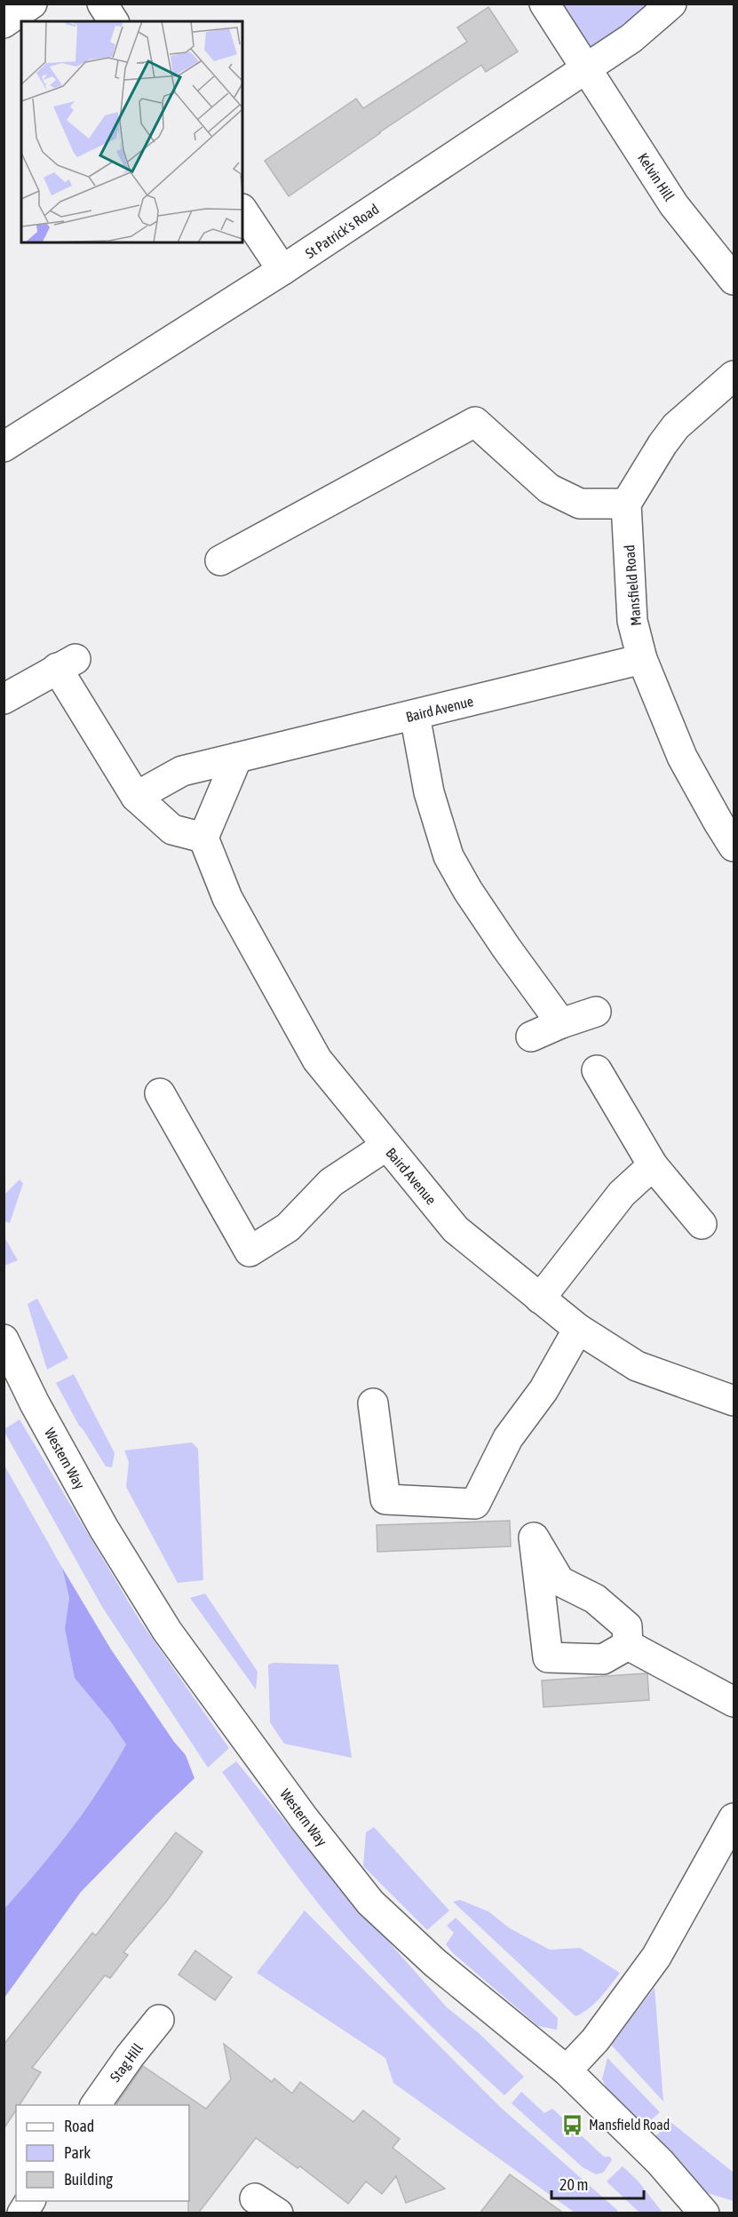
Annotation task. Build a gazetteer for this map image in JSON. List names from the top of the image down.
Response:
{
  "streets": {
    "street": [
      "Kelvin Hill",
      "St Patrick's Road",
      "Mansfield Road",
      "Baird Avenue",
      "Western Way",
      "Stag Hill"
    ]
  },
  "crossings": [
    ["Kelvin Hill", "St Patrick's Road"],
    ["Mansfield Road", "Baird Avenue"]
  ],
  "places": {
    "bus stop": ["Mansfield Road"]
  },
  "legend": ["Road", "Park", "Building"],
  "scale_bar": "20 m"
}
